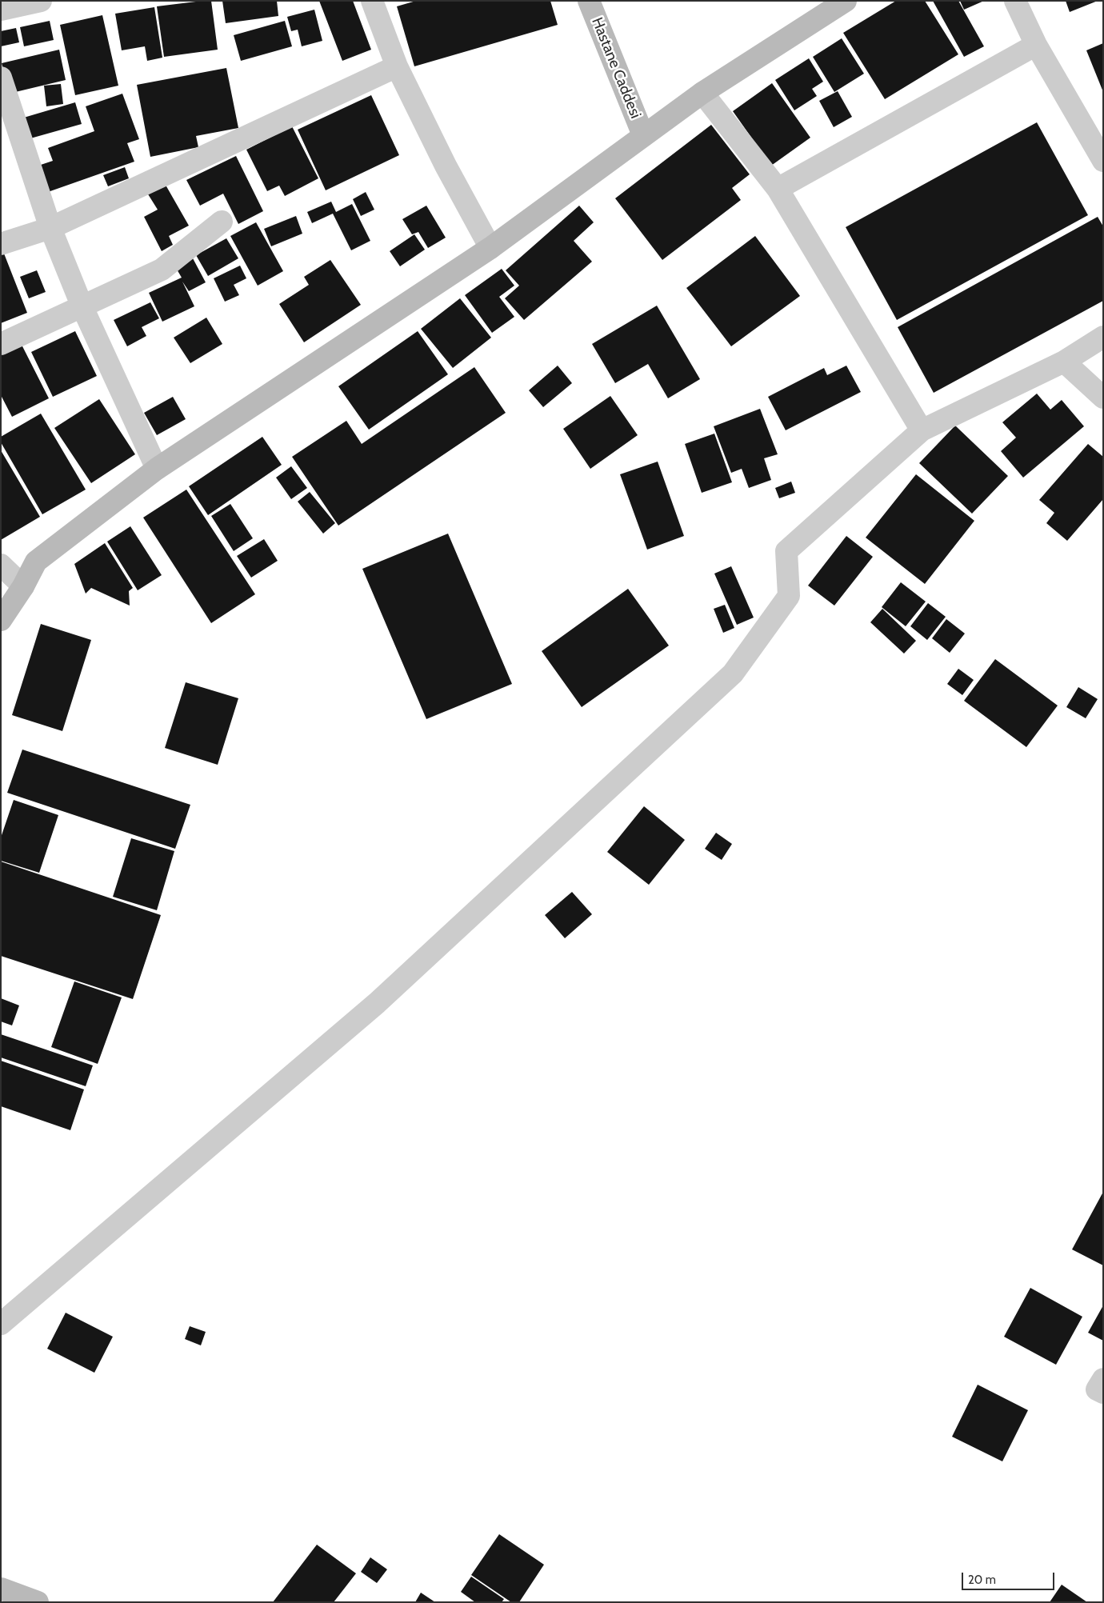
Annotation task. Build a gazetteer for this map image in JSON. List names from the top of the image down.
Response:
{
  "streets": {
    "street": ["Hastane Caddesi"]
  },
  "scale_bar": "20 m"
}
